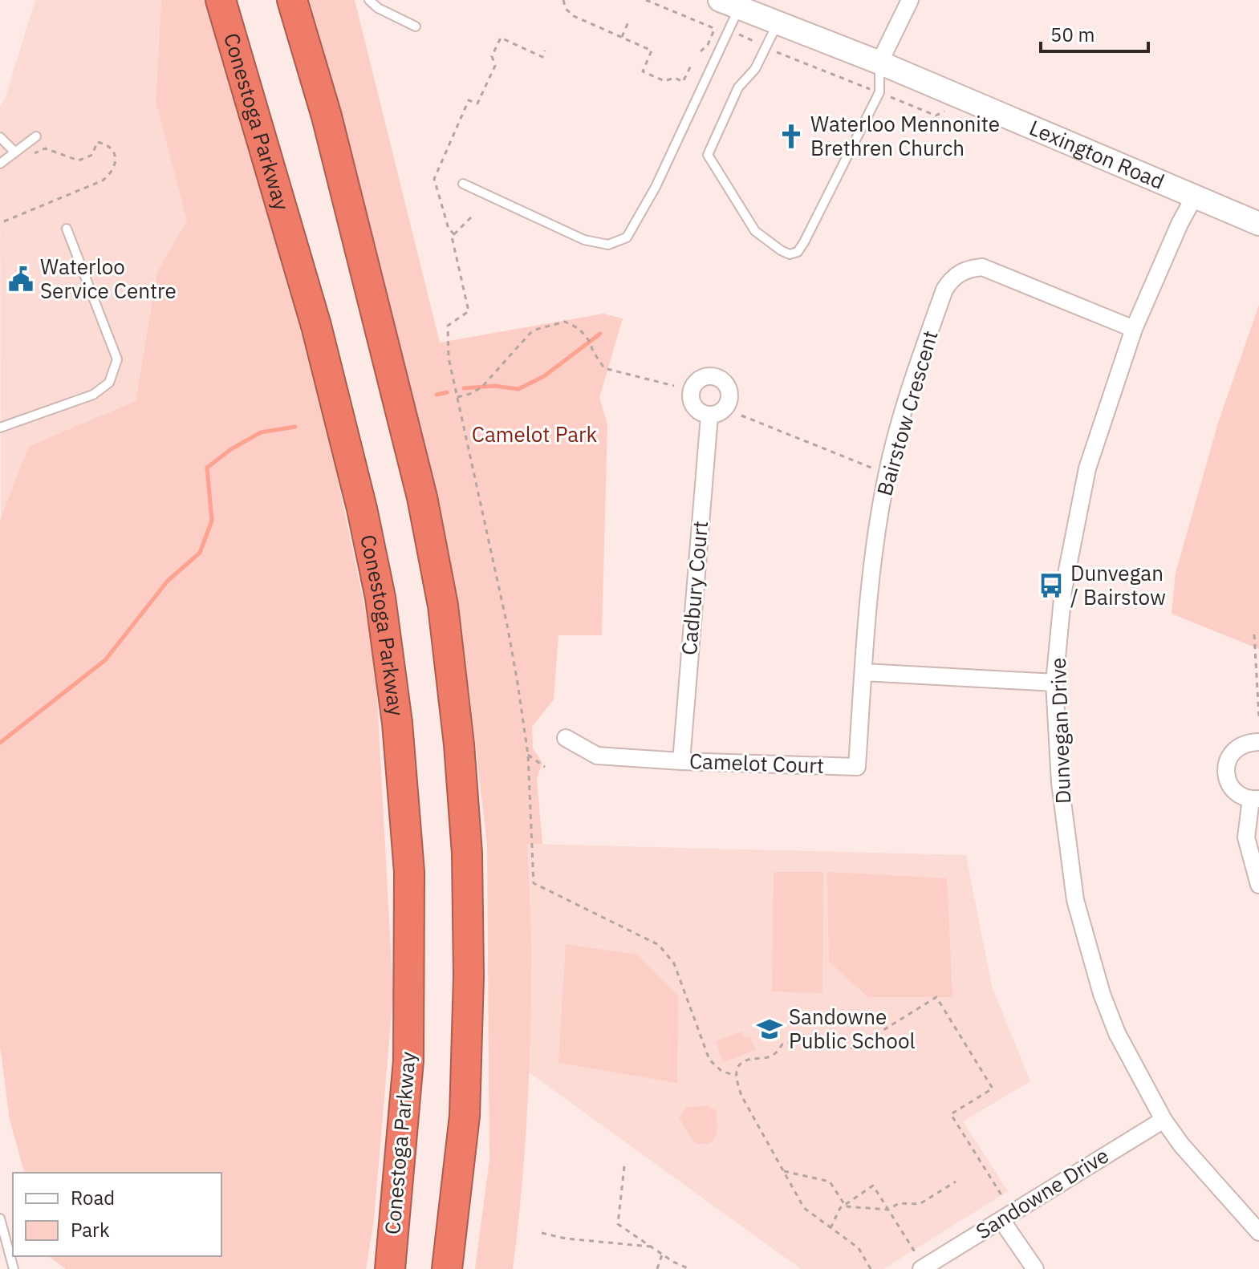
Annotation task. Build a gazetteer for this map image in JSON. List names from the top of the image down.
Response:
{
  "streets": {
    "highway": ["Conestoga Parkway"],
    "main road": ["Lexington Road"],
    "street": [
      "Bairstow Crescent",
      "Cadbury Court",
      "Dunvegan Drive",
      "Camelot Court",
      "Sandowne Drive"
    ]
  },
  "crossings": [
    ["Lexington Road", "Dunvegan Drive"],
    ["Bairstow Crescent", "Dunvegan Drive"],
    ["Bairstow Crescent", "Camelot Court"],
    ["Cadbury Court", "Camelot Court"],
    ["Dunvegan Drive", "Sandowne Drive"]
  ],
  "parks": ["Camelot Park"],
  "places": {
    "church": ["Waterloo Mennonite Brethren Church"],
    "public building": ["Waterloo Service Centre"],
    "bus stop": ["Dunvegan / Bairstow"],
    "school or university": ["Sandowne Public School"]
  },
  "legend": ["Road", "Park"],
  "scale_bar": "50 m"
}
